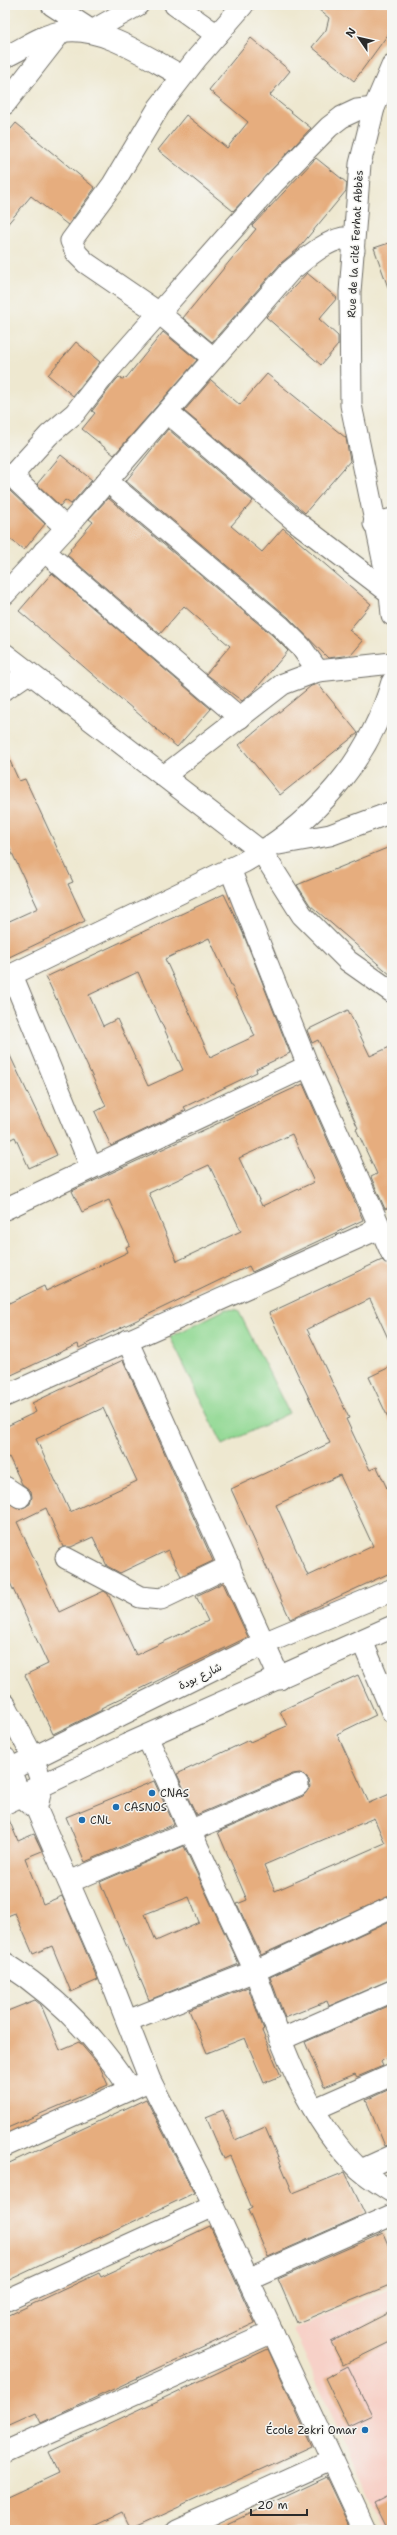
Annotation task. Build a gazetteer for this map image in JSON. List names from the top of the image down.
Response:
{
  "streets": {
    "street": ["Rue de la cité Ferhat Abbès", "شارع بودة"]
  },
  "places": [
    "CNAS",
    "CASNOS",
    "CNL",
    "École Zekri Omar"
  ],
  "scale_bar": "20 m",
  "north": "top left"
}
